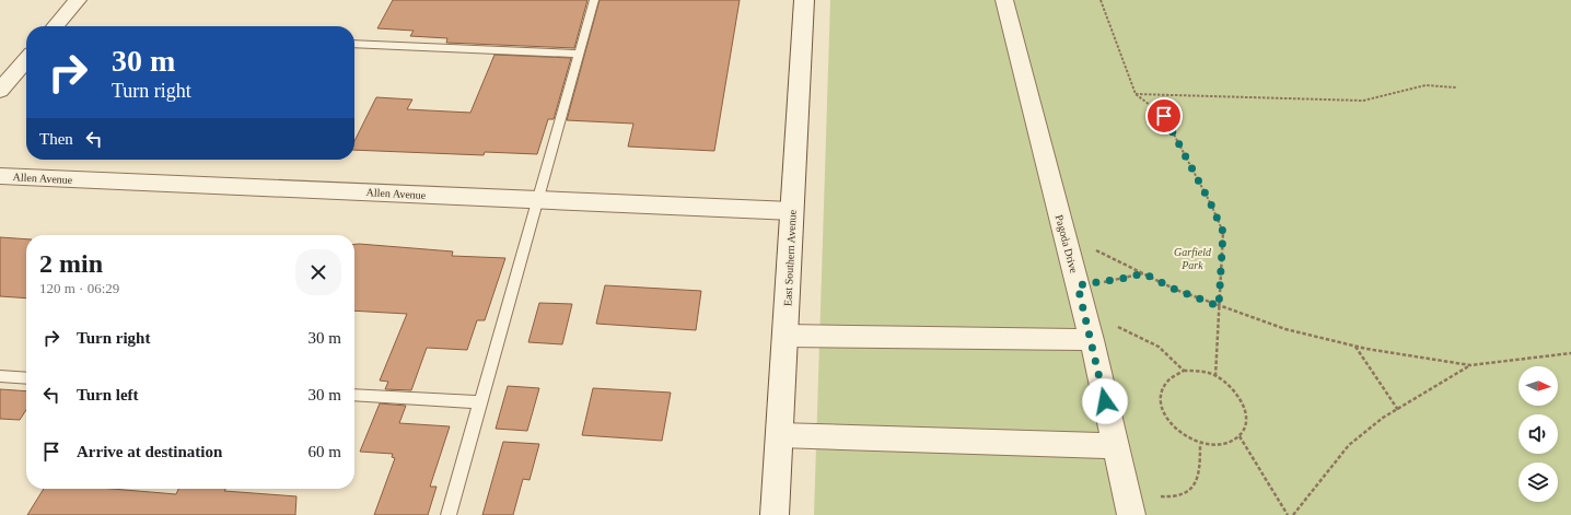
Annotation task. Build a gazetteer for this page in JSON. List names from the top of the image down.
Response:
{
  "streets": {
    "street": ["Allen Avenue", "Pagoda Drive", "East Southern Avenue"]
  },
  "crossings": [
    ["Allen Avenue", "East Southern Avenue"]
  ],
  "parks": ["Garfield Park"],
  "north": "right",
  "page": {
    "turn": ["30 m", "Turn right"],
    "then": "Then",
    "heading": ["2 min", "120 m · 06:29"],
    "list": [
      {
        "name": "Turn right",
        "value": "30 m"
      },
      {
        "name": "Turn left",
        "value": "30 m"
      },
      {
        "name": "Arrive at destination",
        "value": "60 m"
      }
    ]
  }
}
